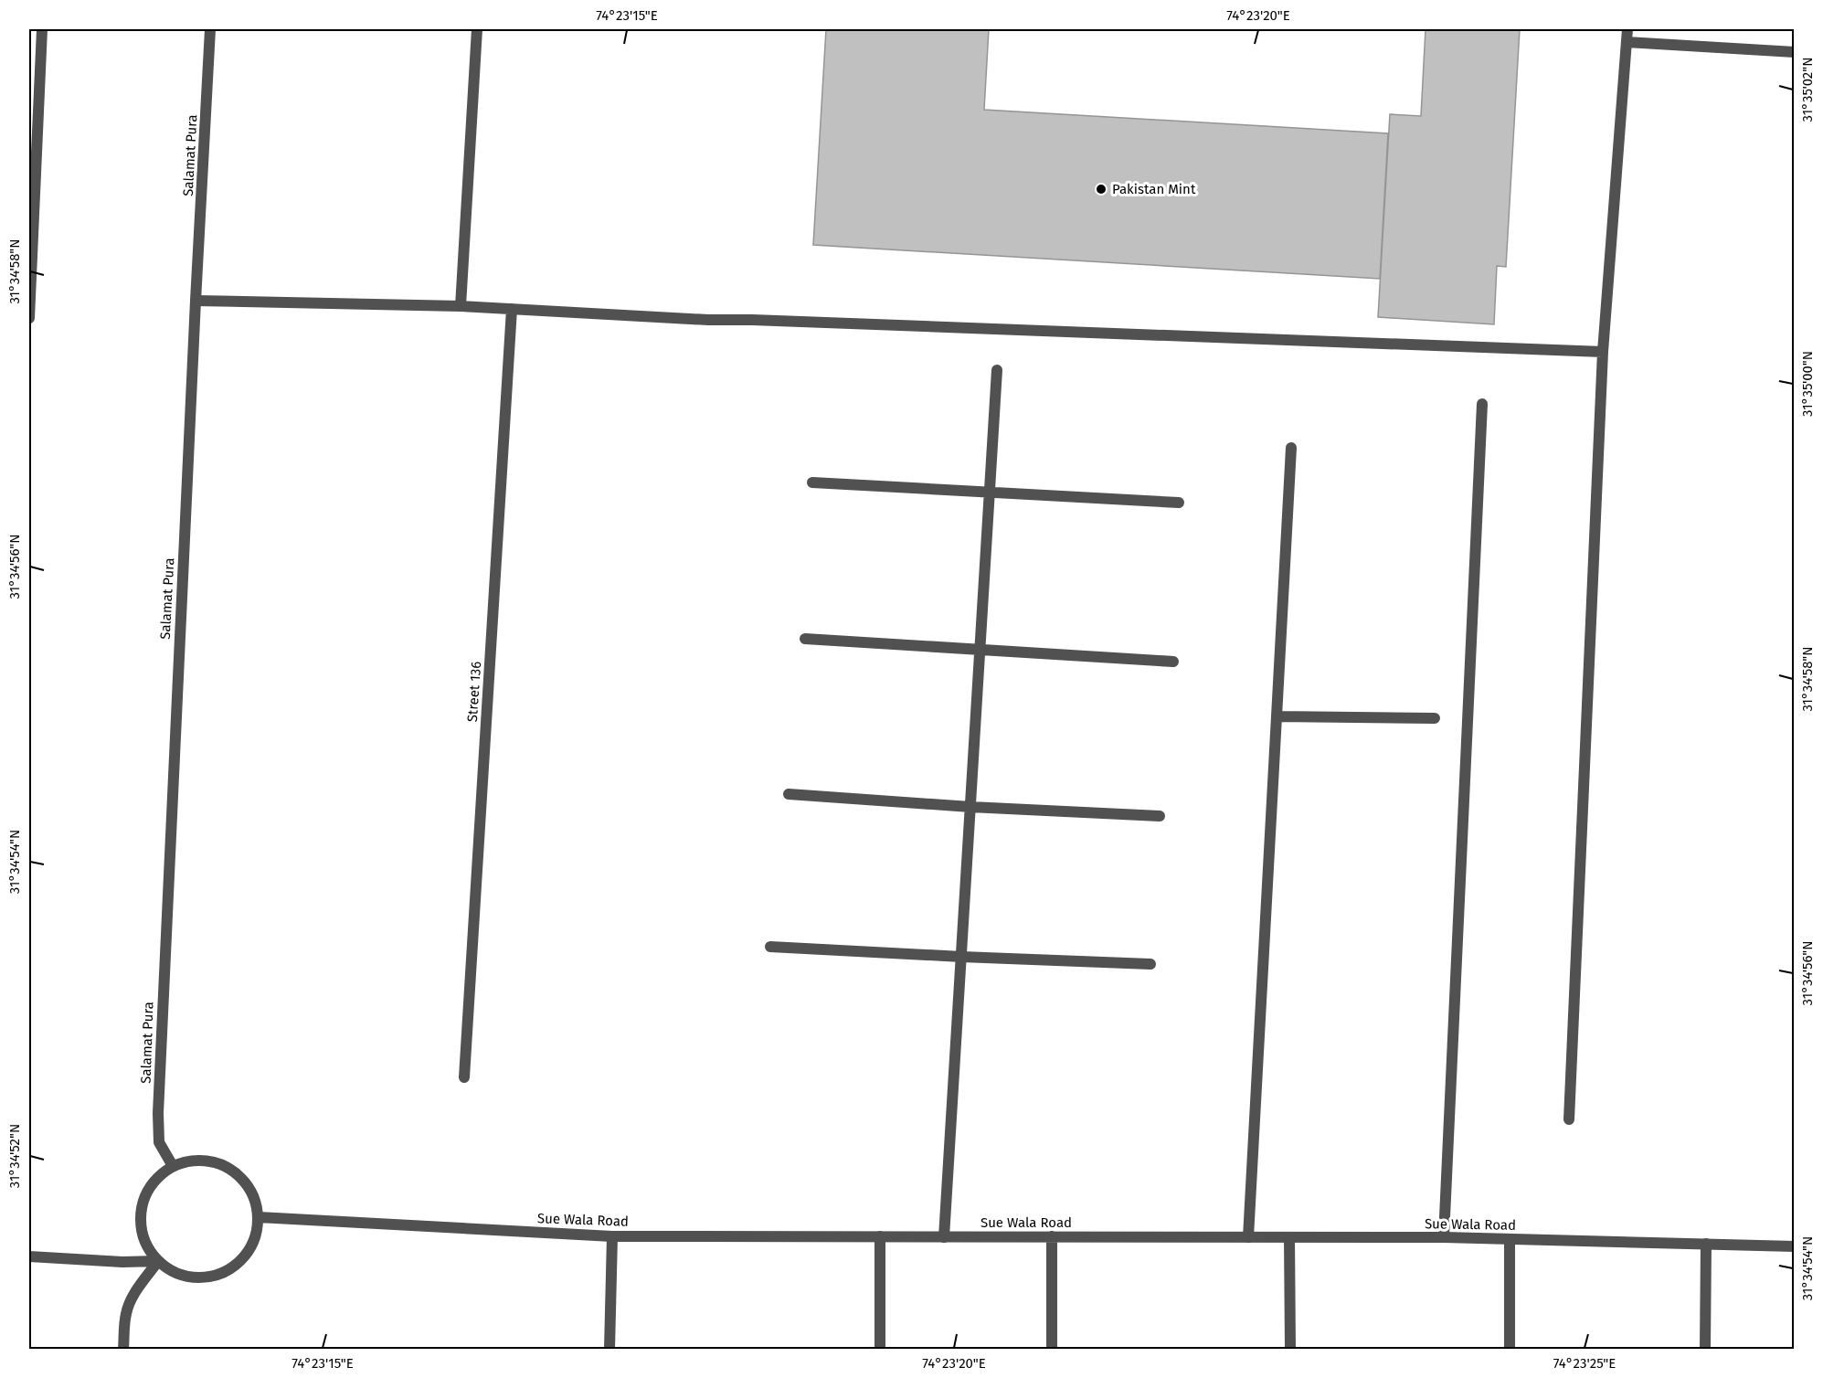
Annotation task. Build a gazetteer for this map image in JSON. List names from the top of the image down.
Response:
{
  "streets": {
    "street": ["Salamat Pura", "Street 136", "Sue Wala Road"]
  },
  "crossings": [
    ["Salamat Pura", "Sue Wala Road"]
  ],
  "places": ["Pakistan Mint"],
  "coordinates": [
    "74°23'15\"E",
    "74°23'20\"E",
    "31°35'02\"N",
    "31°34'58\"N",
    "31°35'00\"N",
    "31°34'56\"N",
    "31°34'54\"N",
    "31°34'52\"N",
    "74°23'25\"E"
  ]
}
